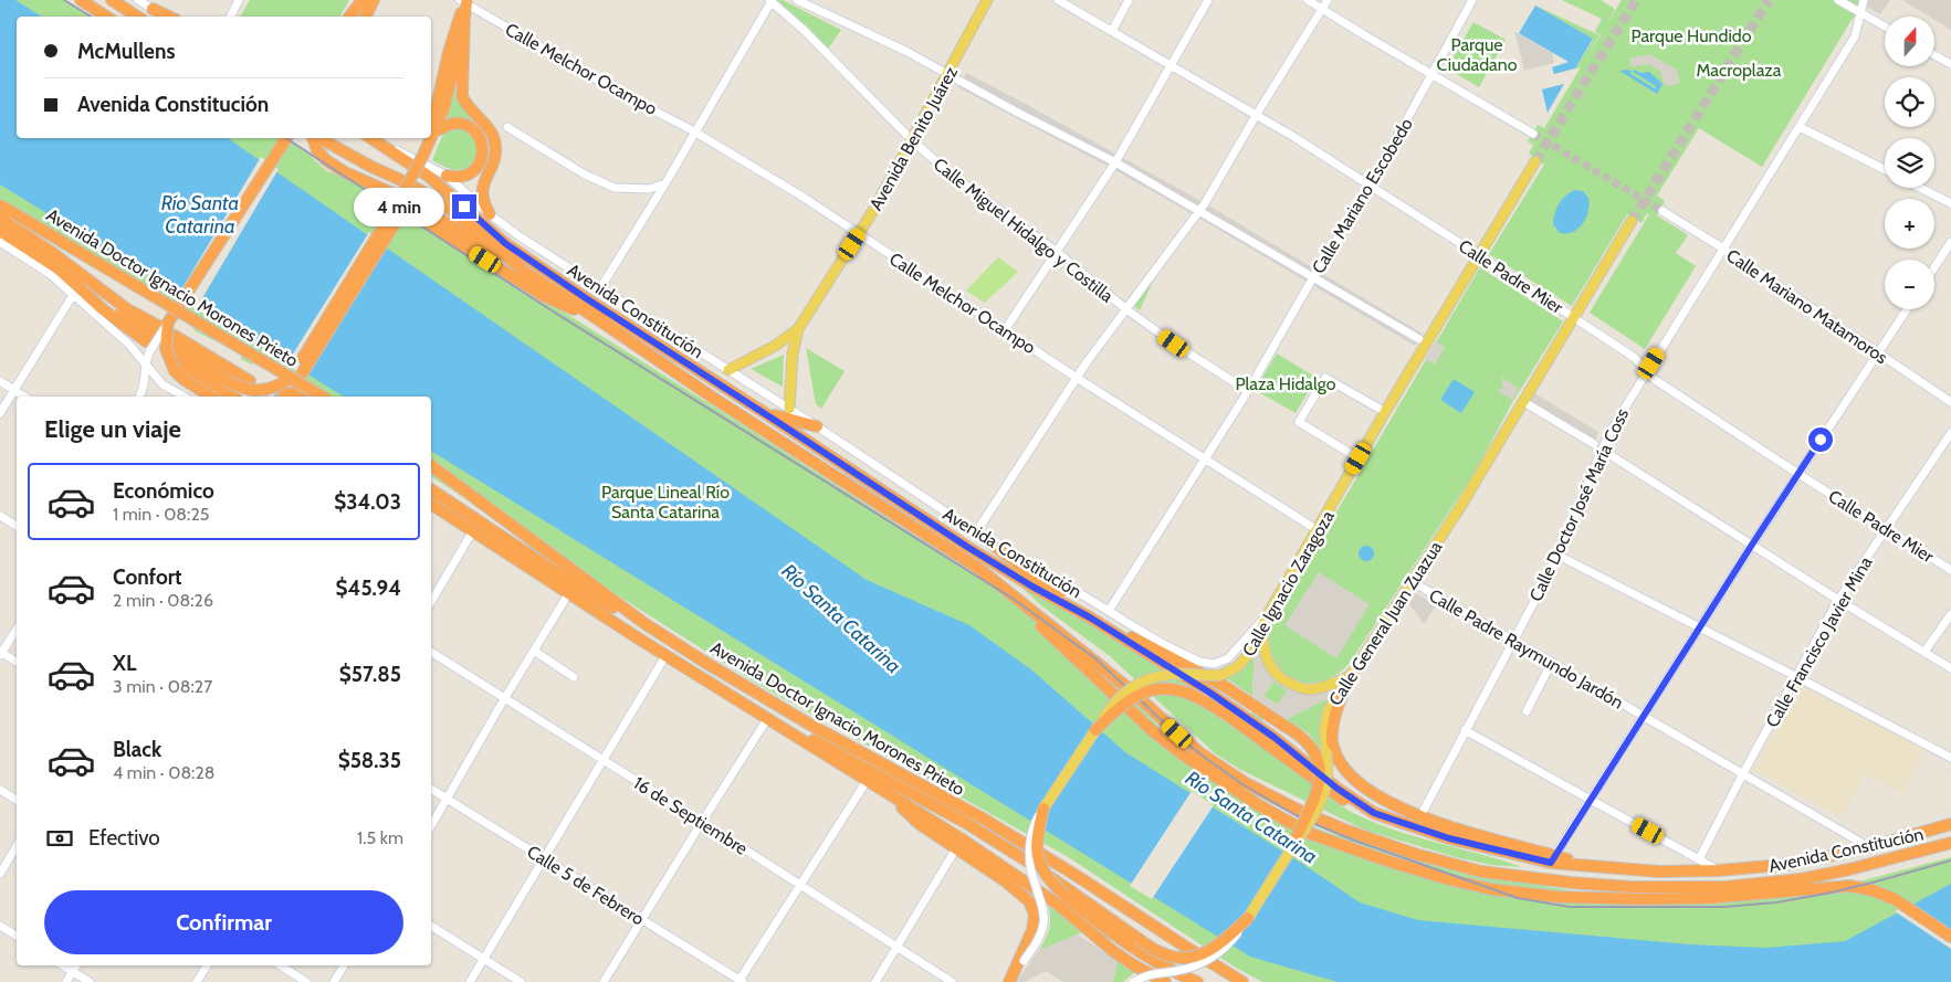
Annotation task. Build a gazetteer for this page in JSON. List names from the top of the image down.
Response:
{
  "streets": {
    "highway": ["Avenida Doctor Ignacio Morones Prieto", "Avenida Constitución"],
    "main road": ["Avenida Benito Juárez", "Calle Ignacio Zaragoza", "Calle General Juan Zuazua"],
    "street": [
      "Calle Melchor Ocampo",
      "Calle Mariano Escobedo",
      "Calle Miguel Hidalgo y Costilla",
      "Calle Padre Mier",
      "Calle Mariano Matamoros",
      "Calle Doctor José María Coss",
      "Calle Francisco Javier Mina",
      "Calle Padre Raymundo Jardón",
      "16 de Septiembre",
      "Calle 5 de Febrero"
    ]
  },
  "crossings": [
    ["Calle Melchor Ocampo", "Avenida Benito Juárez"],
    ["Calle Melchor Ocampo", "Calle Mariano Escobedo"],
    ["Calle Melchor Ocampo", "Calle Ignacio Zaragoza"],
    ["Avenida Benito Juárez", "Calle Miguel Hidalgo y Costilla"],
    ["Calle Mariano Escobedo", "Calle Miguel Hidalgo y Costilla"],
    ["Calle Mariano Escobedo", "Calle Padre Mier"],
    ["Calle Padre Mier", "Calle Doctor José María Coss"],
    ["Calle Padre Mier", "Calle Ignacio Zaragoza"],
    ["Calle Padre Mier", "Calle General Juan Zuazua"],
    ["Calle Padre Mier", "Calle Francisco Javier Mina"],
    ["Calle Mariano Matamoros", "Calle Doctor José María Coss"],
    ["Avenida Constitución", "Calle Padre Raymundo Jardón"],
    ["Calle Doctor José María Coss", "Calle Padre Raymundo Jardón"],
    ["Calle General Juan Zuazua", "Calle Padre Raymundo Jardón"],
    ["Calle Francisco Javier Mina", "Calle Padre Raymundo Jardón"]
  ],
  "water": ["Río Santa Catarina"],
  "parks": [
    "Parque Hundido",
    "Parque Ciudadano",
    "Macroplaza",
    "Plaza Hidalgo",
    "Parque Lineal Río Santa Catarina"
  ],
  "north": "top",
  "page": {
    "map_buttons": ["+", "−"],
    "banner": ["McMullens", "Avenida Constitución"],
    "bubble": "4 min",
    "heading": "Elige un viaje",
    "list": [
      {
        "name": "Económico",
        "note": "1 min · 08:25",
        "value": "$34.03"
      },
      {
        "name": "Confort",
        "note": "2 min · 08:26",
        "value": "$45.94"
      },
      {
        "name": "XL",
        "note": "3 min · 08:27",
        "value": "$57.85"
      },
      {
        "name": "Black",
        "note": "4 min · 08:28",
        "value": "$58.35"
      }
    ],
    "pay": ["Efectivo", "1.5 km"],
    "buttons": "Confirmar"
  }
}
